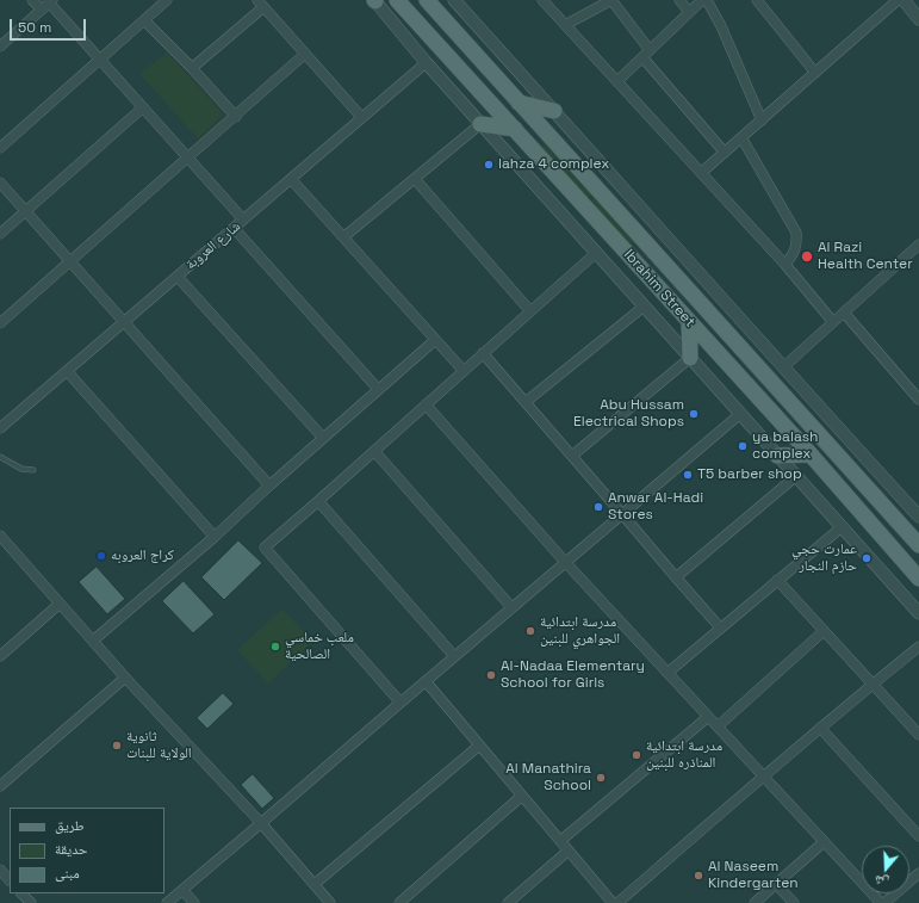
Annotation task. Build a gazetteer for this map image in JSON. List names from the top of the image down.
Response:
{
  "streets": {
    "main road": ["Ibrahim Street"],
    "street": ["شارع العروبة"]
  },
  "places": [
    "lahza 4 complex",
    "Al Razi Health Center",
    "Abu Hussam Electrical Shops",
    "ya balash complex",
    "T5 barber shop",
    "Anwar Al-Hadi Stores",
    "كراج العروبه",
    "عمارت حجي حازم النجار",
    "مدرسة ابتدائية الجواهري للبنين",
    "ملعب خماسي الصالحية",
    "Al-Nadaa Elementary School for Girls",
    "ثانوية الولاية للبنات",
    "مدرسة ابتدائية المناذره للبنين",
    "Al Manathira School",
    "Al Naseem Kindergarten"
  ],
  "legend": ["طريق", "حديقة", "مبنى"],
  "scale_bar": "50 m",
  "north": "bottom"
}
